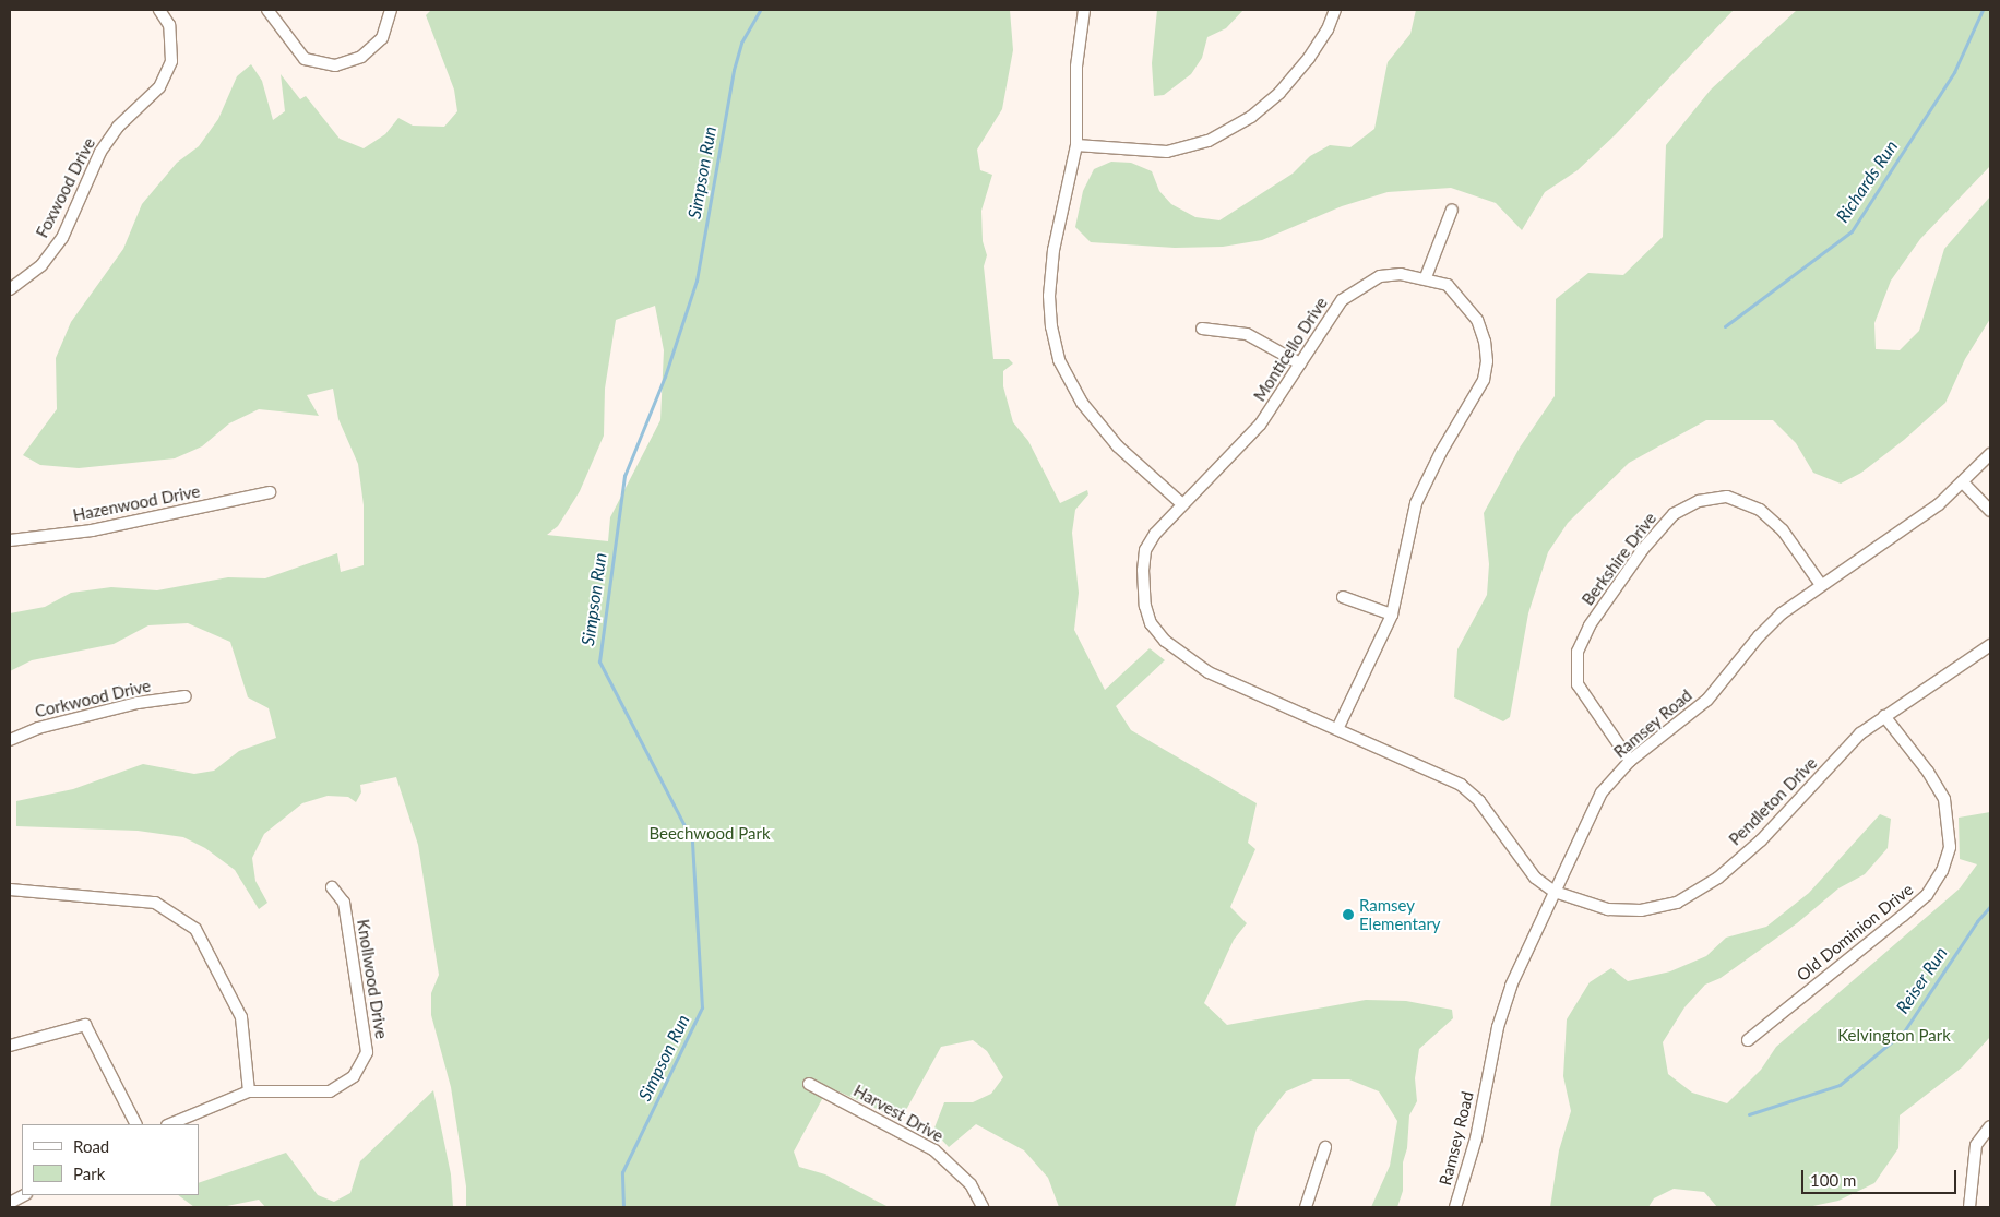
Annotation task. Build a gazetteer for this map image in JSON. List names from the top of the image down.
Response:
{
  "streets": {
    "street": [
      "Foxwood Drive",
      "Monticello Drive",
      "Hazenwood Drive",
      "Berkshire Drive",
      "Corkwood Drive",
      "Ramsey Road",
      "Pendleton Drive",
      "Old Dominion Drive",
      "Knollwood Drive",
      "Harvest Drive"
    ]
  },
  "crossings": [
    ["Monticello Drive", "Ramsey Road"],
    ["Monticello Drive", "Pendleton Drive"],
    ["Berkshire Drive", "Ramsey Road"],
    ["Ramsey Road", "Pendleton Drive"],
    ["Pendleton Drive", "Old Dominion Drive"]
  ],
  "water": ["Simpson Run", "Richards Run", "Reiser Run"],
  "parks": ["Beechwood Park", "Kelvington Park"],
  "places": ["Ramsey Elementary"],
  "legend": ["Road", "Park"],
  "scale_bar": "100 m"
}
